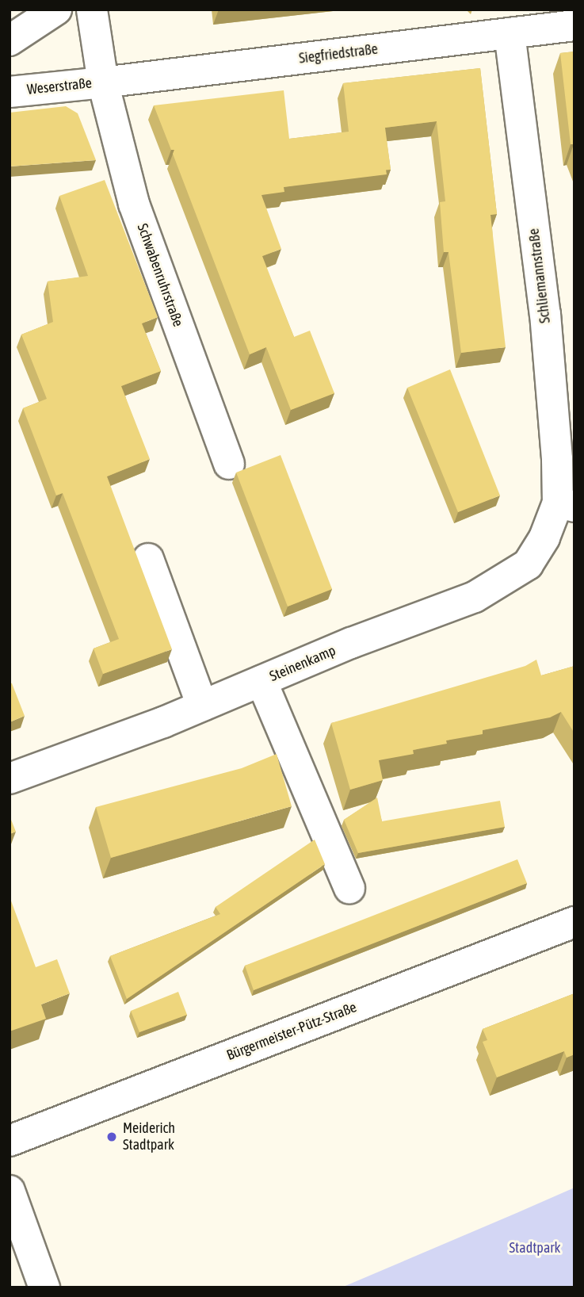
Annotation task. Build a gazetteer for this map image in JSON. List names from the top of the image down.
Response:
{
  "streets": {
    "street": [
      "Siegfriedstraße",
      "Weserstraße",
      "Schwabenruhrstraße",
      "Schliemannstraße",
      "Steinenkamp",
      "Bürgermeister-Pütz-Straße"
    ]
  },
  "crossings": [
    ["Siegfriedstraße", "Weserstraße"],
    ["Siegfriedstraße", "Schwabenruhrstraße"],
    ["Siegfriedstraße", "Schliemannstraße"],
    ["Weserstraße", "Schwabenruhrstraße"],
    ["Schliemannstraße", "Steinenkamp"]
  ],
  "parks": ["Stadtpark"],
  "places": ["Meiderich Stadtpark"]
}
